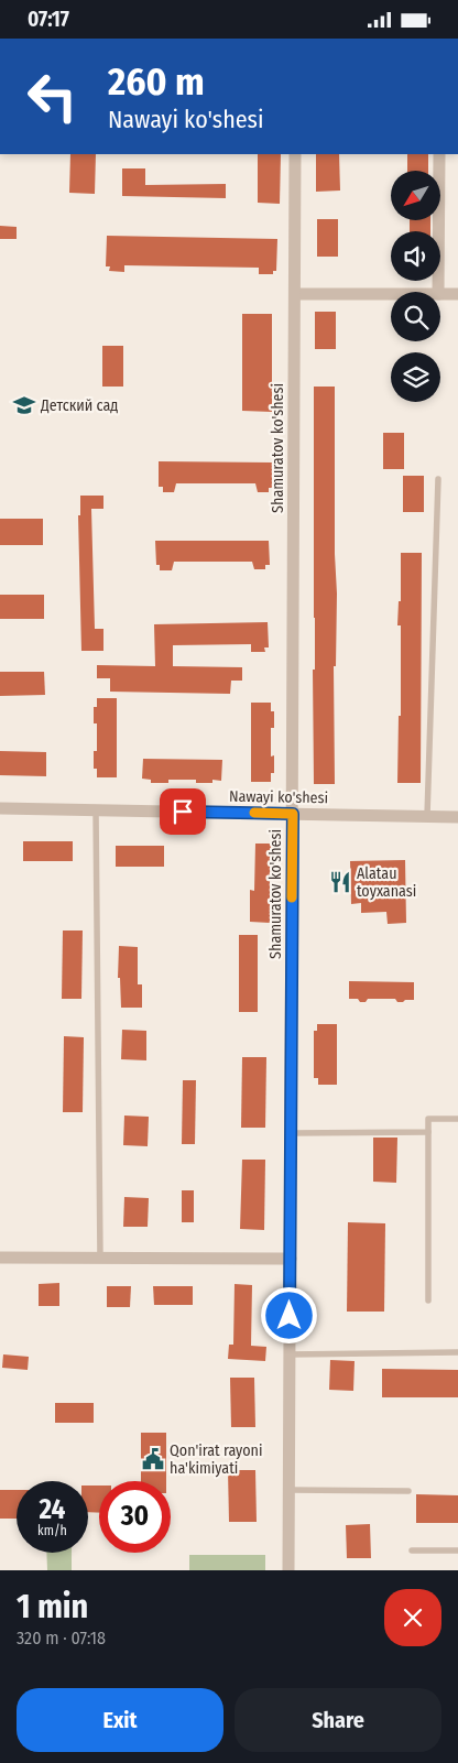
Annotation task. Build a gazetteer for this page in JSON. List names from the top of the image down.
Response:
{
  "streets": {
    "street": ["Shamuratov ko'shesi", "Nawayi ko'shesi"]
  },
  "crossings": [
    ["Shamuratov ko'shesi", "Nawayi ko'shesi"]
  ],
  "places": {
    "school or university": ["Детский сад"],
    "restaurant": ["Alatau toyxanasi"],
    "public building": ["Qon'irat rayoni ha'kimiyati"]
  },
  "north": "bottom left",
  "page": {
    "status": "07:17",
    "turn": ["260 m", "Nawayi ko'shesi"],
    "speed": "24 km/h",
    "limit": "30",
    "heading": ["1 min", "320 m · 07:18"],
    "buttons": ["Exit", "Share"]
  }
}
